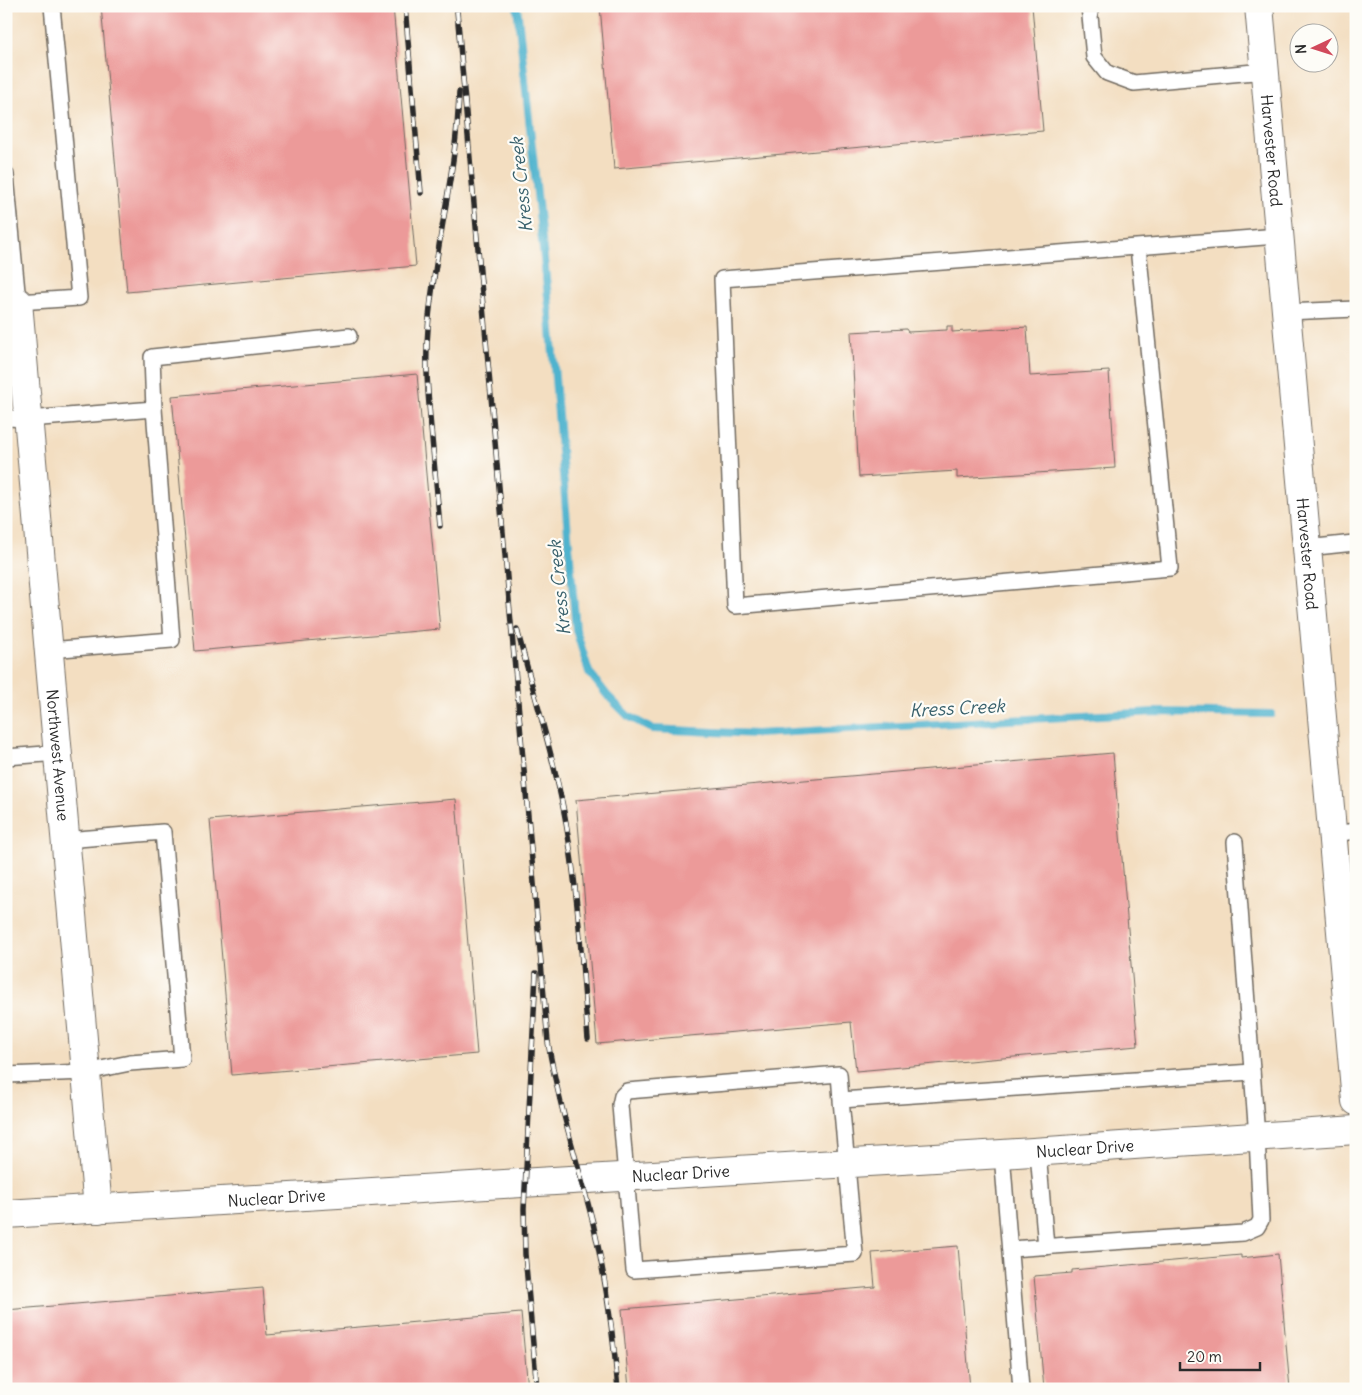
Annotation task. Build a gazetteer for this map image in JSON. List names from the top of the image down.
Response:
{
  "streets": {
    "street": ["Harvester Road", "Northwest Avenue", "Nuclear Drive"]
  },
  "crossings": [
    ["Northwest Avenue", "Nuclear Drive"]
  ],
  "water": ["Kress Creek"],
  "scale_bar": "20 m",
  "north": "left"
}
